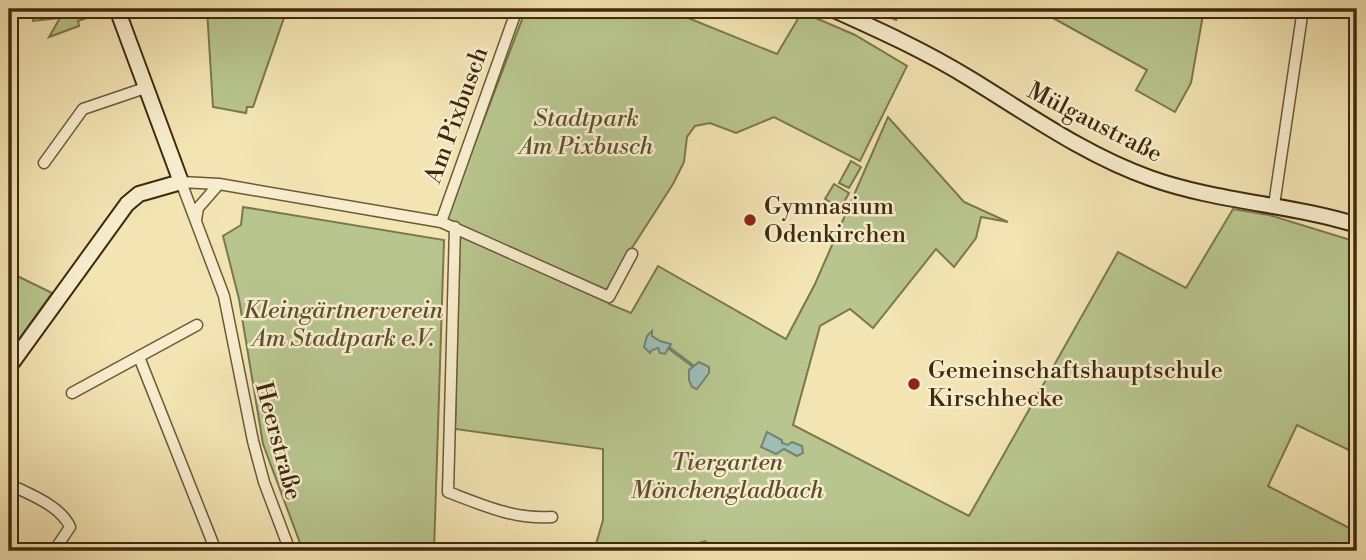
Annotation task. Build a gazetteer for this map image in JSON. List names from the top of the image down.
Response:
{
  "streets": {
    "street": ["Am Pixbusch", "Mülgaustraße", "Heerstraße"]
  },
  "parks": ["Stadtpark Am Pixbusch", "Kleingärtnerverein Am Stadtpark e.V.", "Tiergarten Mönchengladbach"],
  "places": ["Gymnasium Odenkirchen", "Gemeinschaftshauptschule Kirschhecke"]
}
